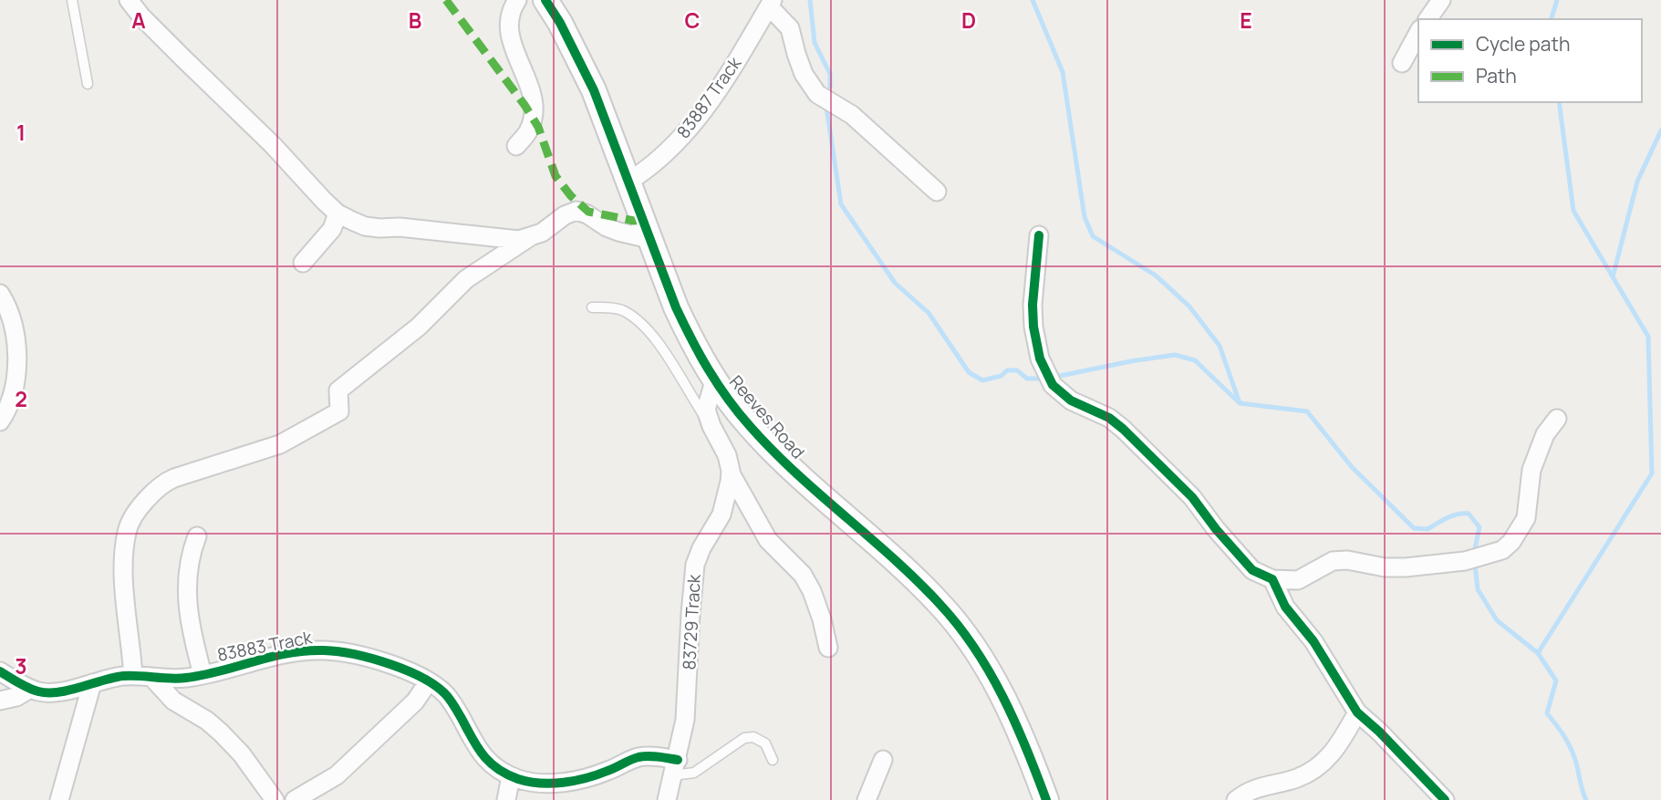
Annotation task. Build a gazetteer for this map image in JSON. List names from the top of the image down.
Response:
{
  "streets": {
    "street": [
      "83887 Track",
      "Reeves Road",
      "83729 Track",
      "83883 Track"
    ]
  },
  "crossings": [
    ["83887 Track", "Reeves Road"],
    ["Reeves Road", "83729 Track"],
    ["83729 Track", "83883 Track"]
  ],
  "legend": ["Cycle path", "Path"],
  "grid": {
    "columns": [
      "A",
      "B",
      "C",
      "D",
      "E"
    ],
    "rows": ["1", "2", "3"]
  }
}
